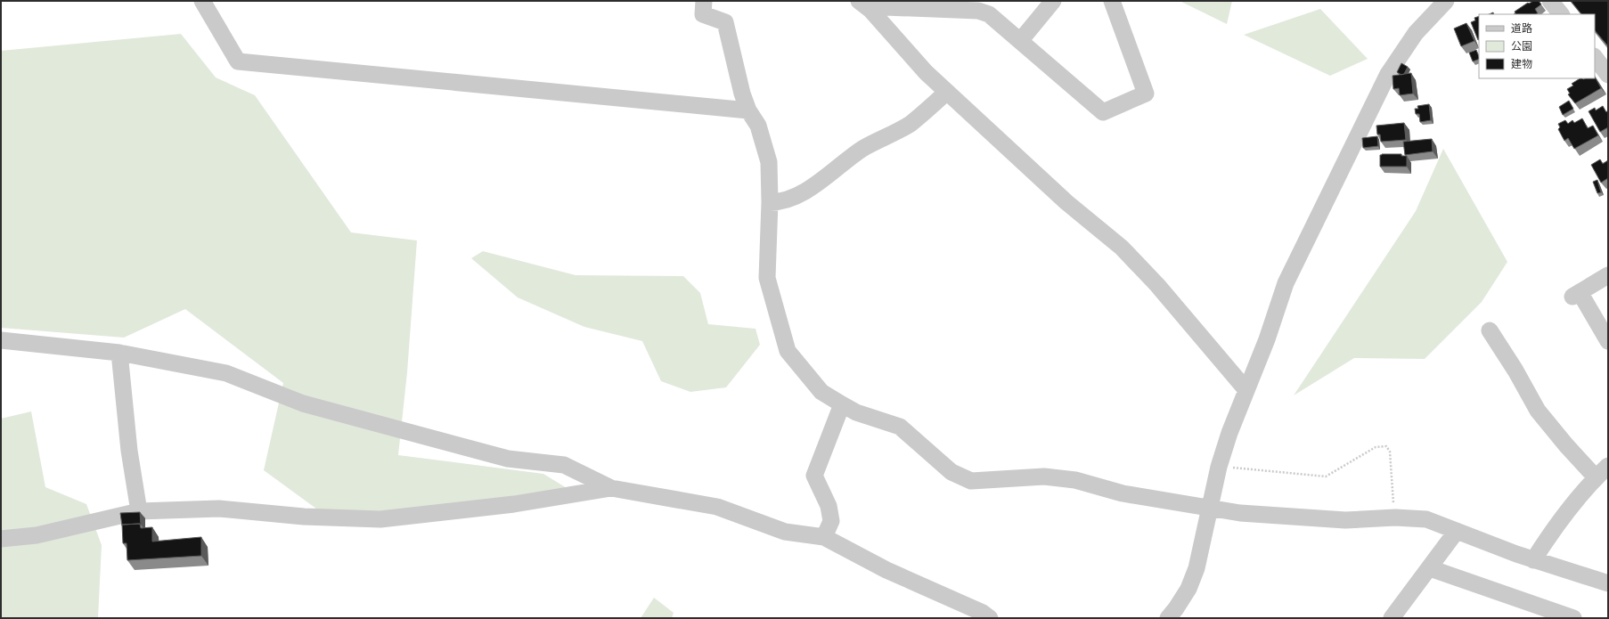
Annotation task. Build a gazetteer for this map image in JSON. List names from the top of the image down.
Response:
{
  "legend": ["道路", "公園", "建物"]
}
